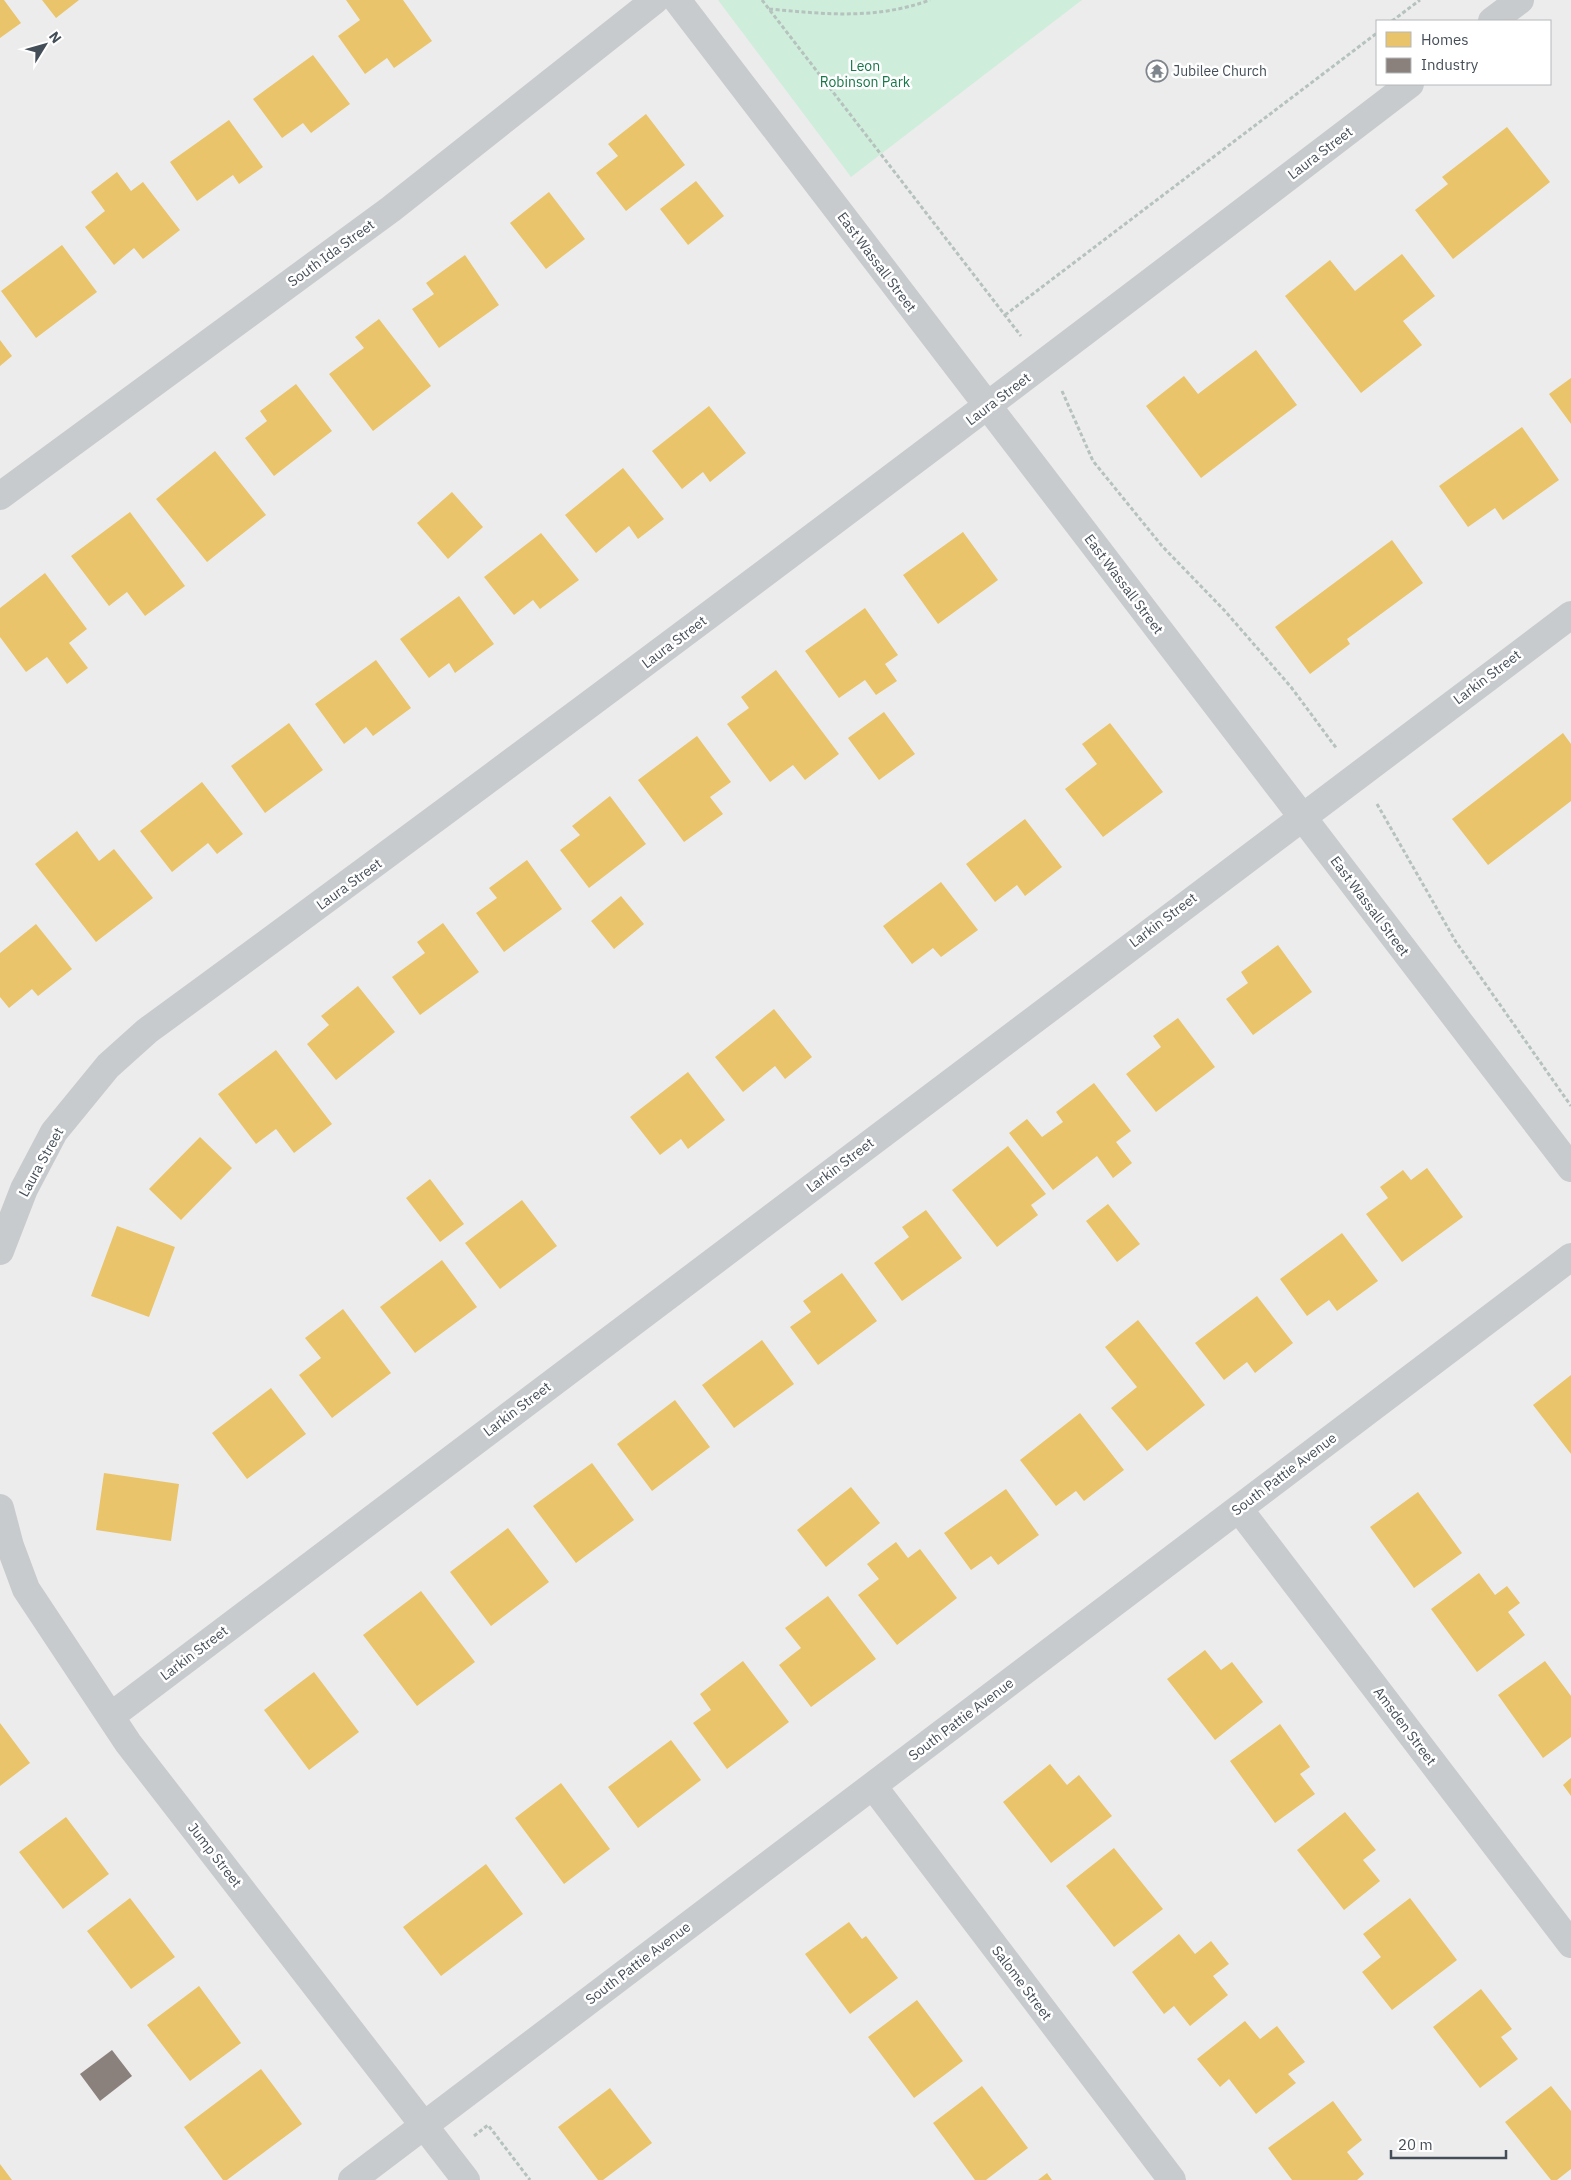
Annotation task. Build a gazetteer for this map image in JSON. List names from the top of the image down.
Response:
{
  "streets": {
    "street": [
      "Laura Street",
      "South Ida Street",
      "East Wassall Street",
      "Larkin Street",
      "South Pattie Avenue",
      "Amsden Street",
      "Jump Street",
      "Salome Street"
    ]
  },
  "crossings": [
    ["Laura Street", "East Wassall Street"],
    ["East Wassall Street", "Larkin Street"],
    ["Larkin Street", "Jump Street"],
    ["South Pattie Avenue", "Amsden Street"],
    ["South Pattie Avenue", "Jump Street"],
    ["South Pattie Avenue", "Salome Street"]
  ],
  "parks": ["Leon Robinson Park"],
  "places": {
    "temple": ["Jubilee Church"]
  },
  "legend": ["Homes", "Industry"],
  "scale_bar": "20 m",
  "north": "top right"
}
